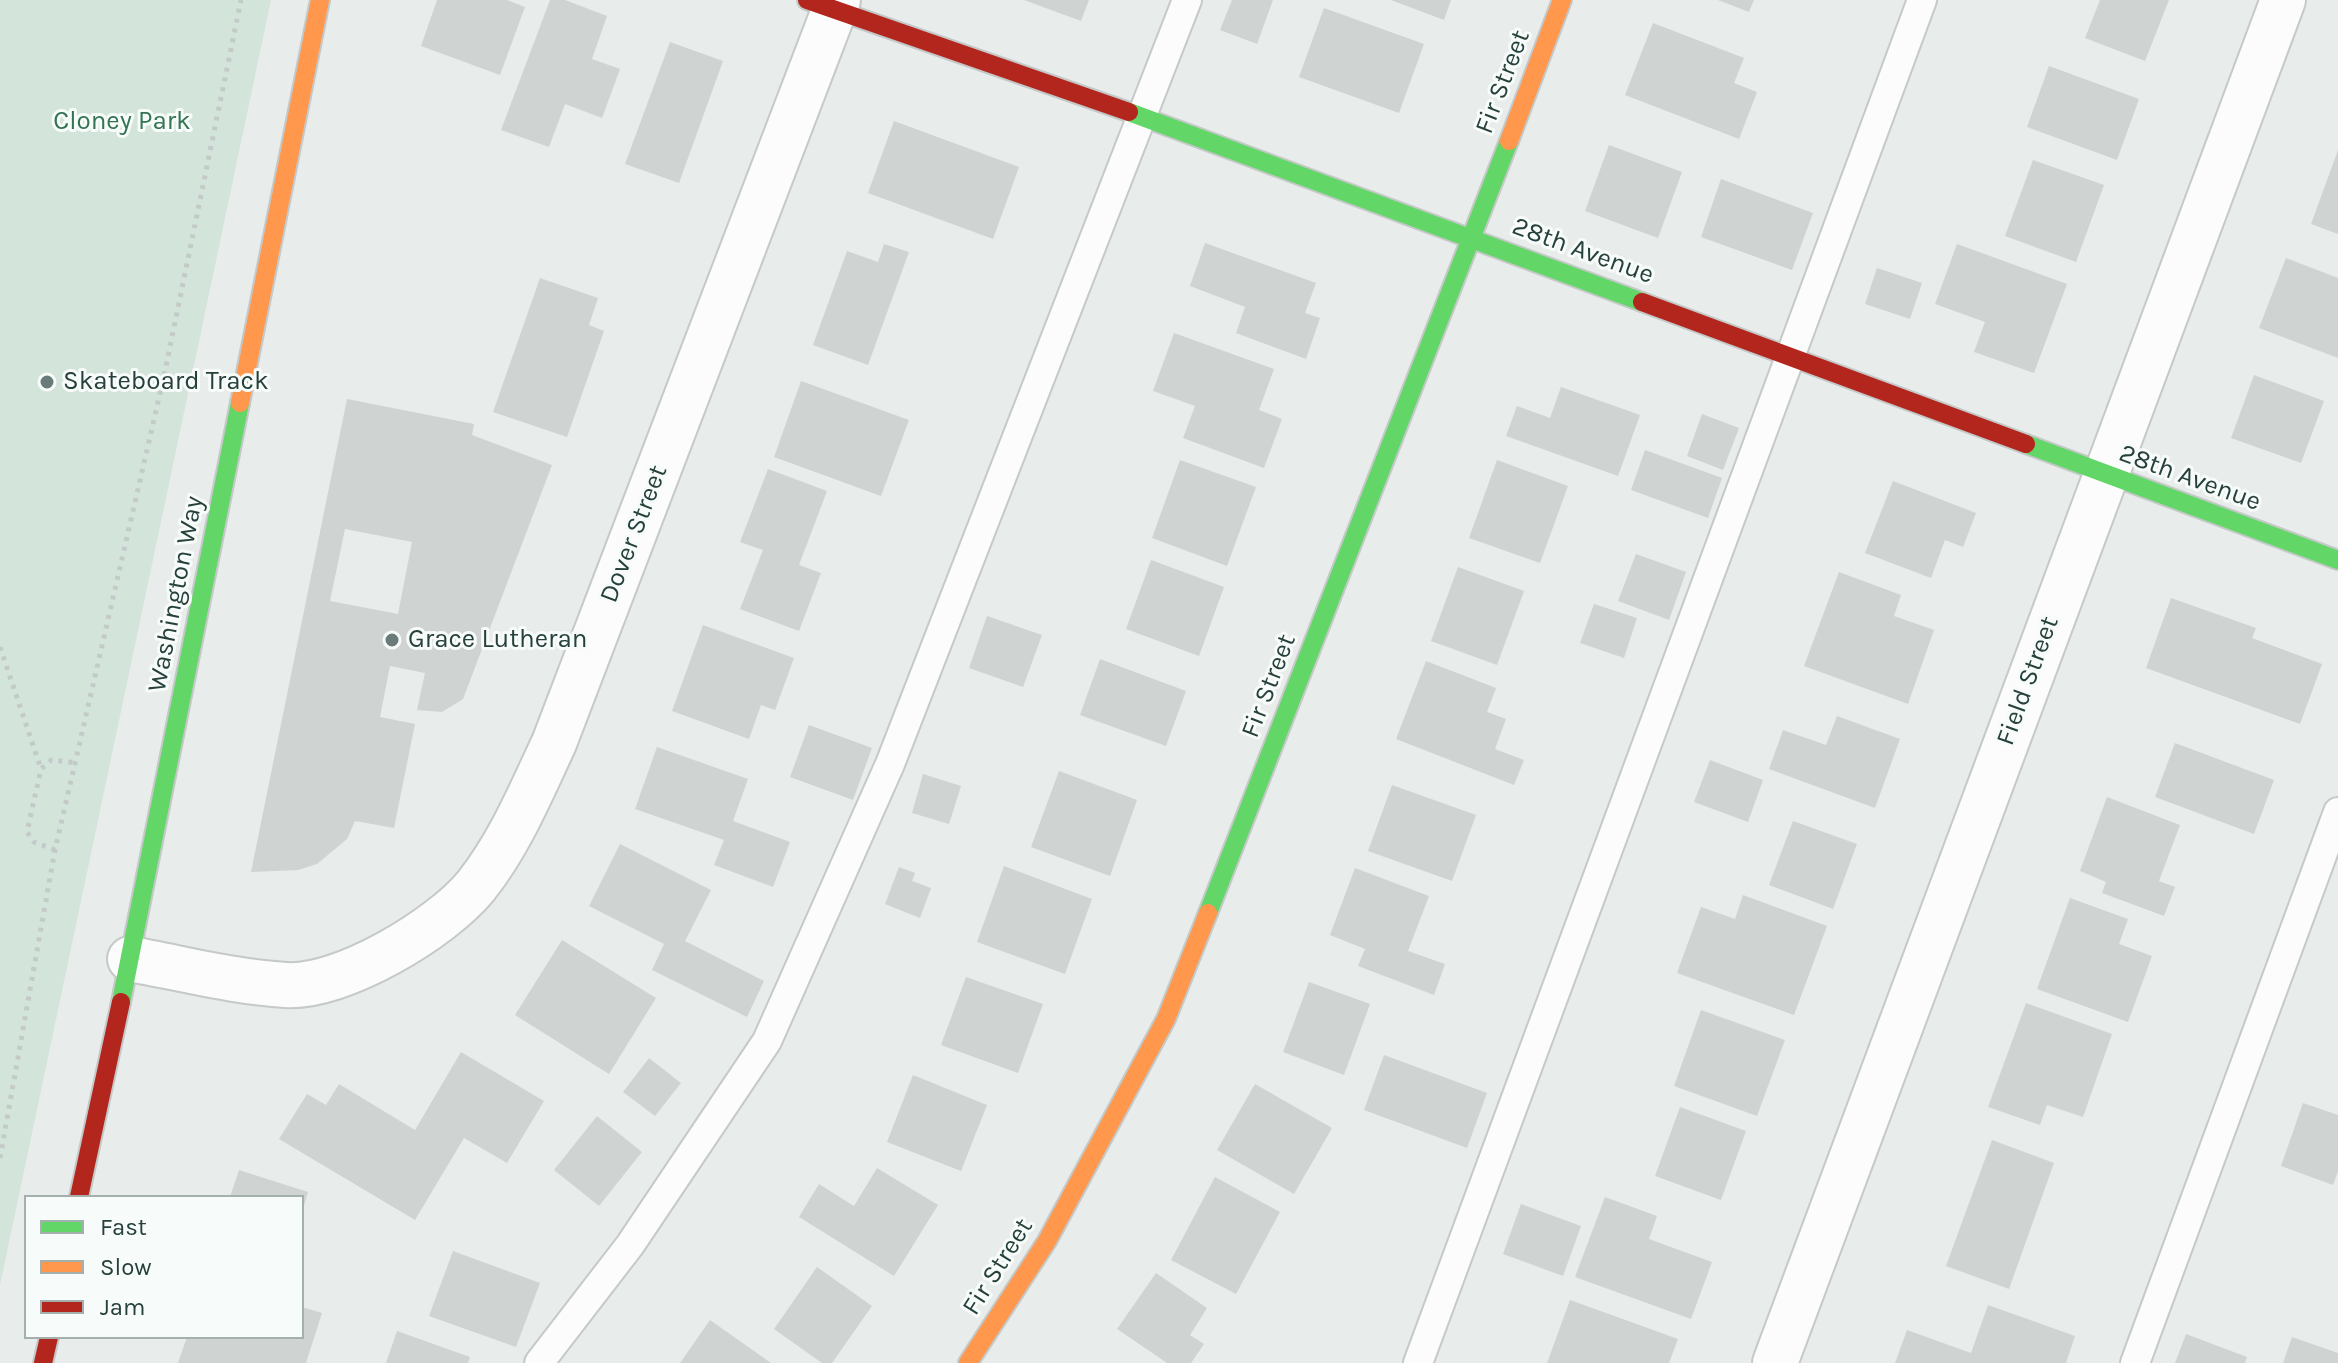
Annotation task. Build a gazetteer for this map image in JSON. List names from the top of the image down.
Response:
{
  "streets": {
    "street": [
      "Fir Street",
      "28th Avenue",
      "Dover Street",
      "Washington Way",
      "Field Street"
    ]
  },
  "crossings": [
    ["Fir Street", "28th Avenue"],
    ["28th Avenue", "Dover Street"],
    ["28th Avenue", "Field Street"],
    ["Dover Street", "Washington Way"]
  ],
  "parks": ["Cloney Park"],
  "places": ["Skateboard Track", "Grace Lutheran"],
  "legend": ["Fast", "Slow", "Jam"]
}
